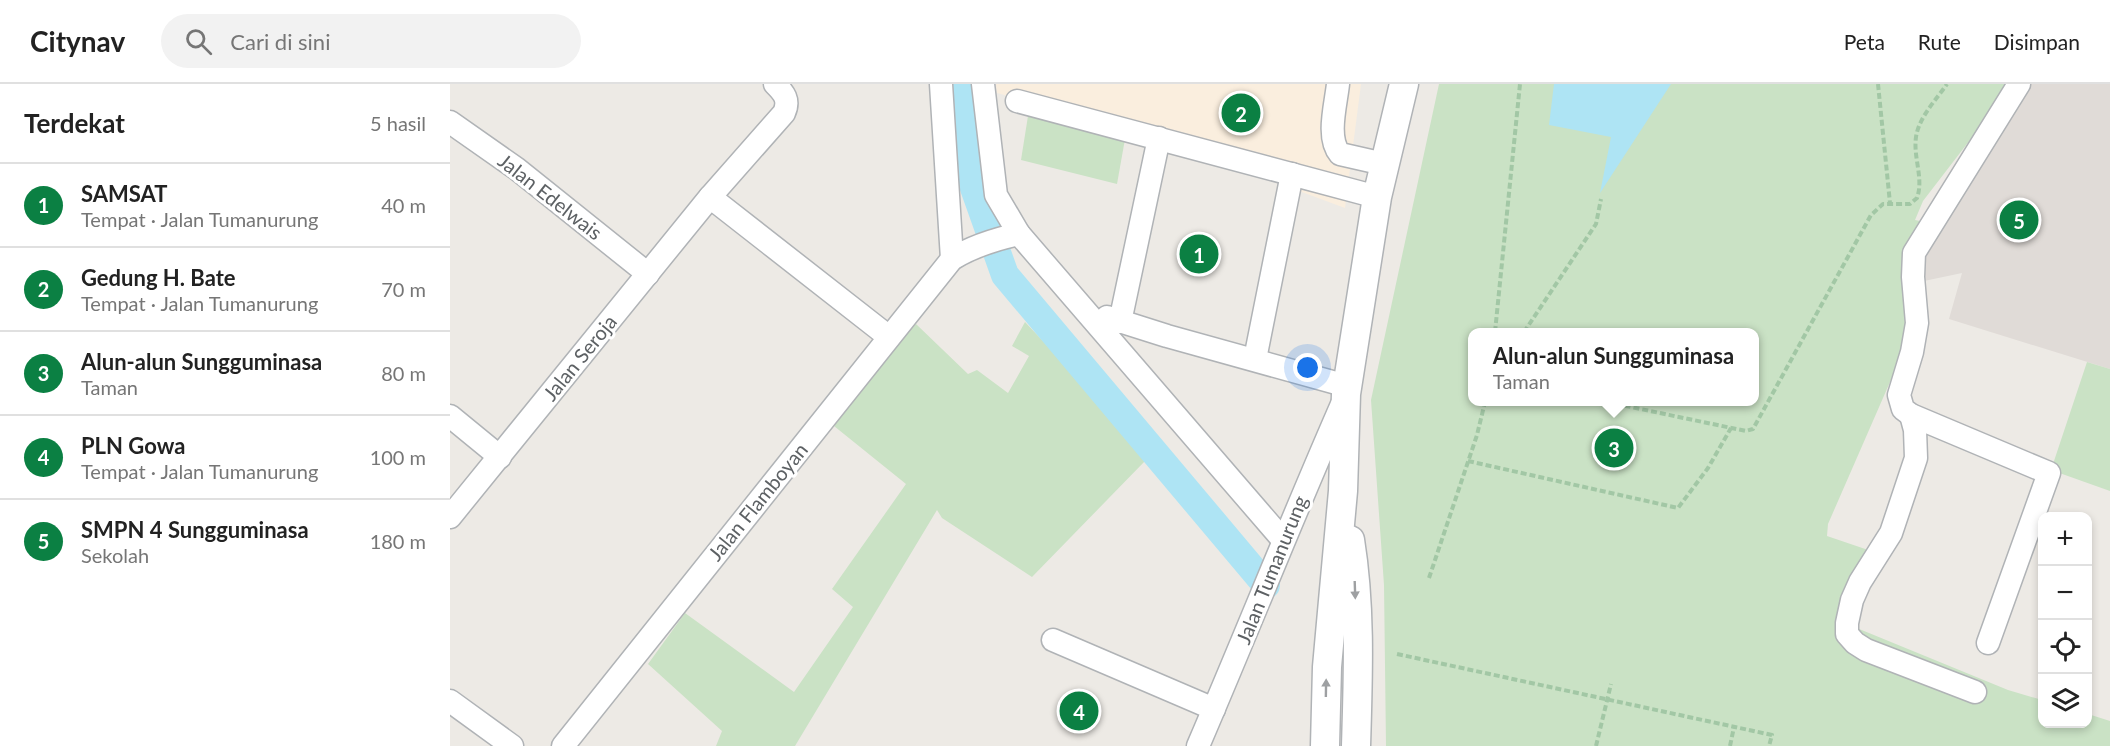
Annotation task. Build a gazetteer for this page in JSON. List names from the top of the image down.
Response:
{
  "streets": {
    "street": [
      "Jalan Edelwais",
      "Jalan Seroja",
      "Jalan Flamboyan",
      "Jalan Tumanurung"
    ]
  },
  "crossings": [
    ["Jalan Edelwais", "Jalan Seroja"]
  ],
  "page": {
    "header": "Citynav",
    "search": "Cari di sini",
    "nav": ["Peta", "Rute", "Disimpan"],
    "heading": ["Terdekat", "5 hasil"],
    "pins": [
      "2",
      "5",
      "1",
      "3",
      "4"
    ],
    "list": [
      {
        "mark": "1",
        "name": "SAMSAT",
        "note": "Tempat · Jalan Tumanurung",
        "value": "40 m"
      },
      {
        "mark": "2",
        "name": "Gedung H. Bate",
        "note": "Tempat · Jalan Tumanurung",
        "value": "70 m"
      },
      {
        "mark": "3",
        "name": "Alun-alun Sungguminasa",
        "note": "Taman",
        "value": "80 m"
      },
      {
        "mark": "4",
        "name": "PLN Gowa",
        "note": "Tempat · Jalan Tumanurung",
        "value": "100 m"
      },
      {
        "mark": "5",
        "name": "SMPN 4 Sungguminasa",
        "note": "Sekolah",
        "value": "180 m"
      }
    ],
    "popup": ["Alun-alun Sungguminasa", "Taman"],
    "map_buttons": ["+", "−"]
  }
}
